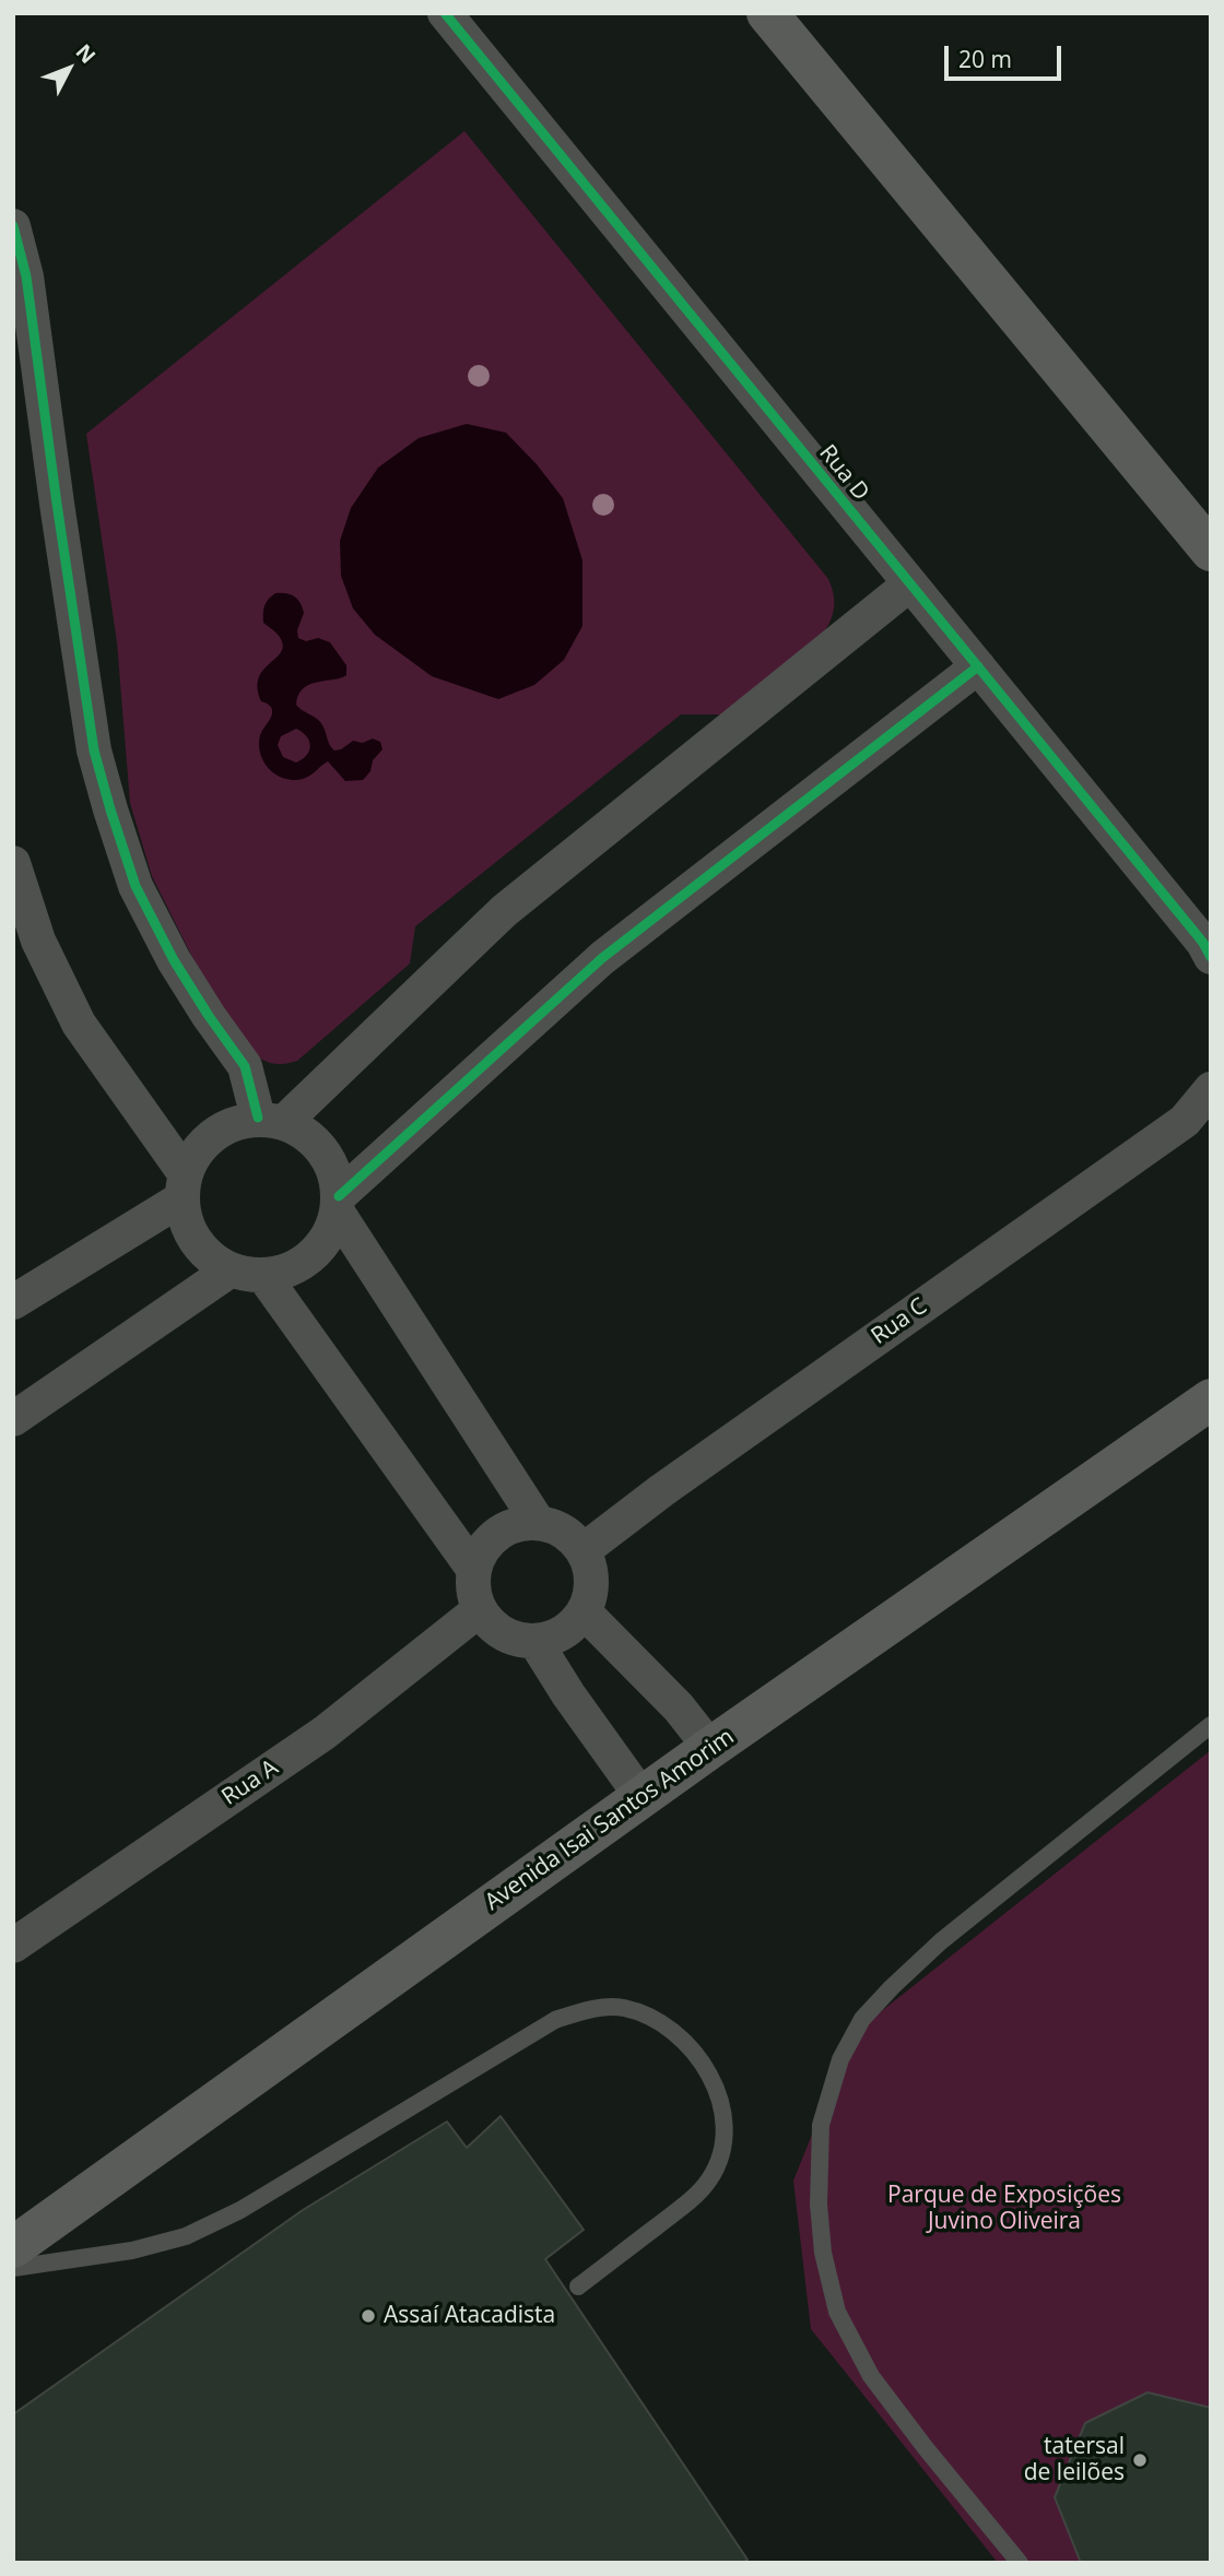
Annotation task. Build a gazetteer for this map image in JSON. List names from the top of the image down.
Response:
{
  "streets": {
    "main road": ["Avenida Isai Santos Amorim"],
    "street": ["Rua D", "Rua C", "Rua A"]
  },
  "crossings": [
    ["Rua C", "Rua A"]
  ],
  "parks": ["Parque de Exposições Juvino Oliveira"],
  "places": ["Assaí Atacadista", "tatersal de leilões"],
  "scale_bar": "20 m",
  "north": "top right"
}
